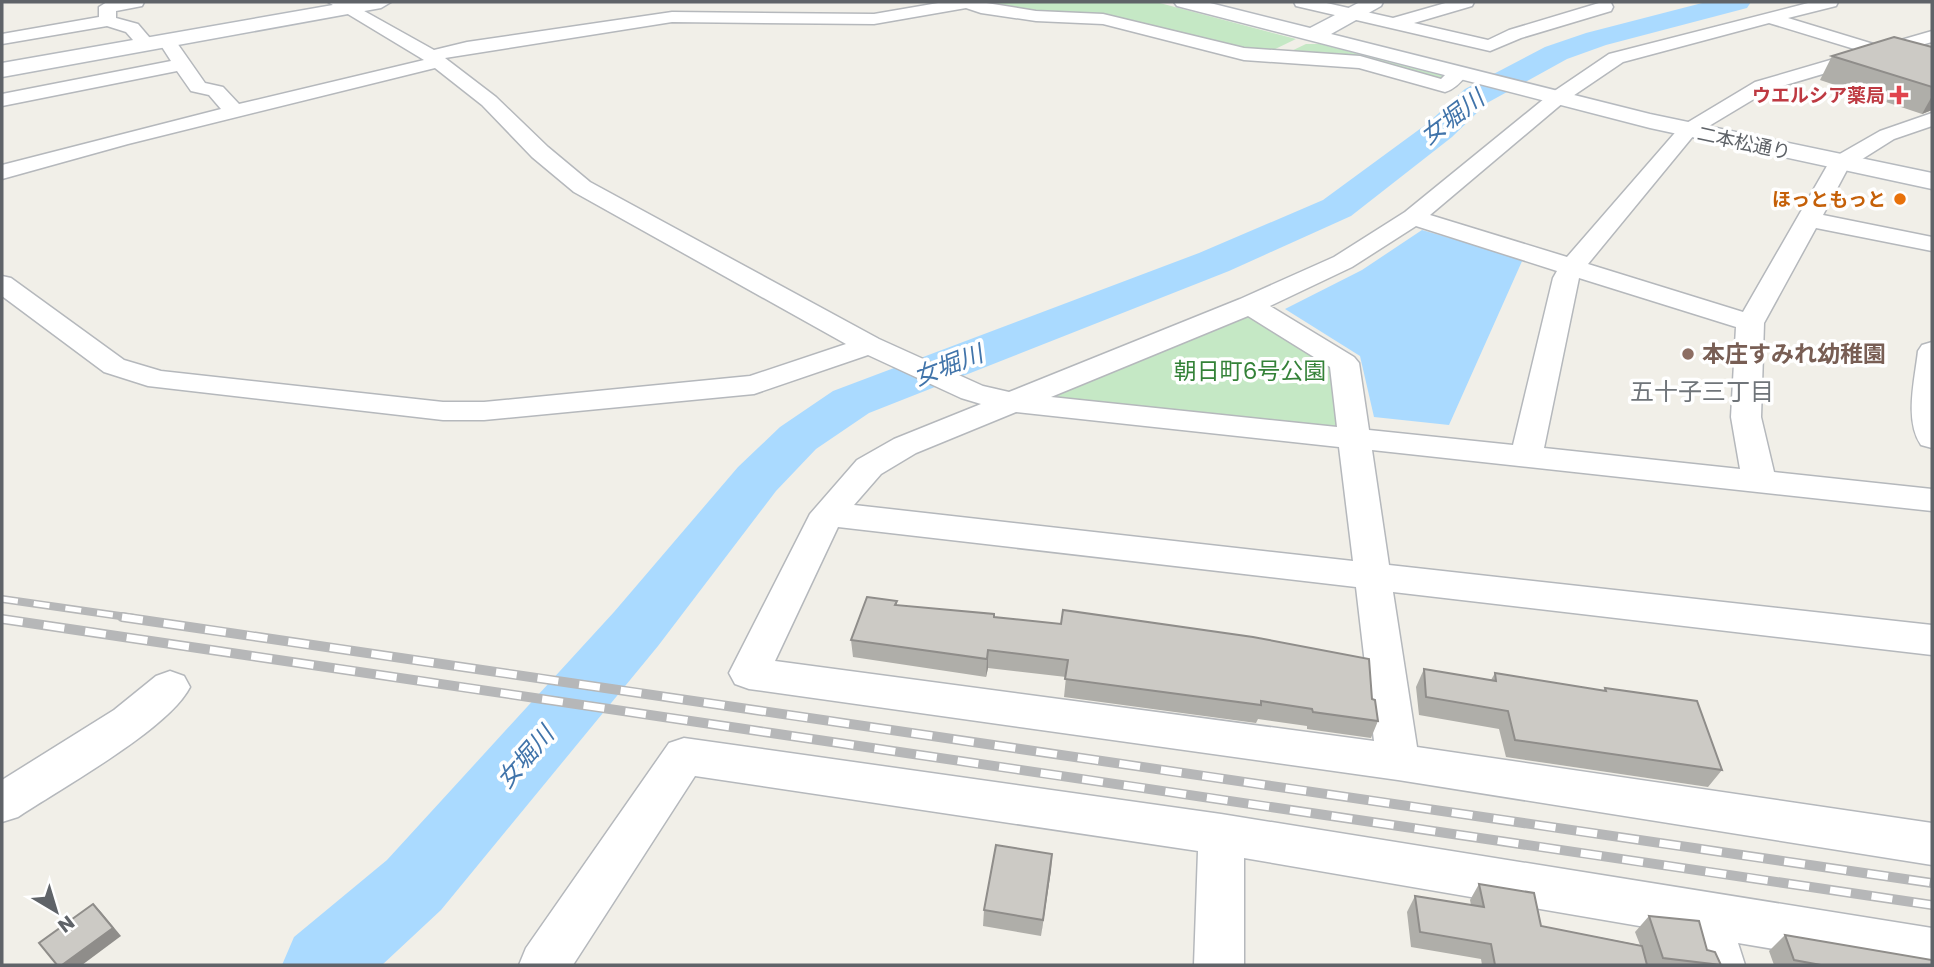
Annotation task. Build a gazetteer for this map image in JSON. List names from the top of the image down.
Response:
{
  "streets": {
    "street": ["二本松通り"]
  },
  "districts": ["五十子三丁目"],
  "water": ["女堀川"],
  "parks": ["朝日町6号公園"],
  "places": {
    "health": ["ウエルシア薬局"],
    "other": ["ほっともっと", "本庄すみれ幼稚園"]
  },
  "north": "bottom right"
}
